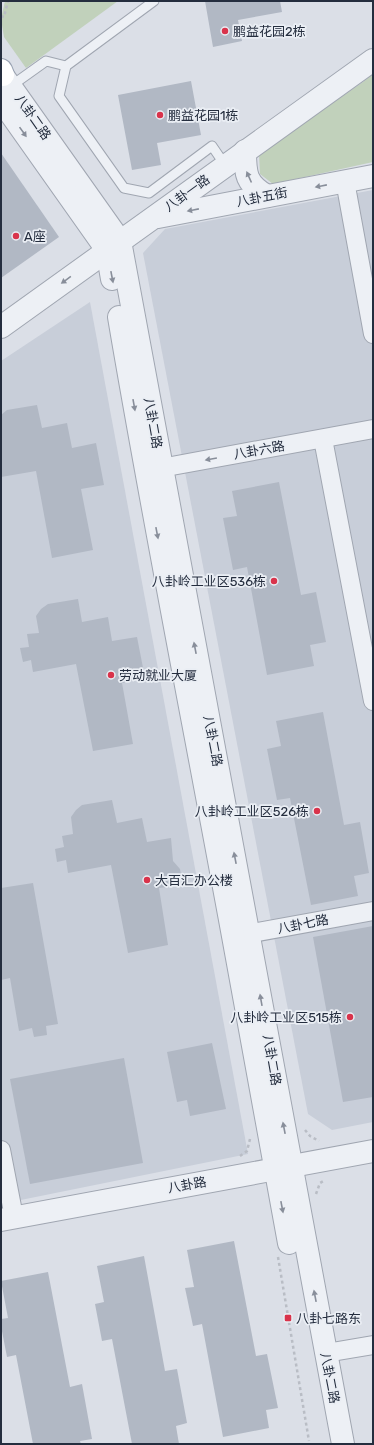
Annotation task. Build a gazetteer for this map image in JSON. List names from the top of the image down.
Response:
{
  "streets": {
    "street": [
      "八卦二路",
      "八卦一路",
      "八卦五街",
      "八卦六路",
      "八卦七路",
      "八卦路"
    ]
  },
  "crossings": [
    ["八卦二路", "八卦一路"],
    ["八卦二路", "八卦六路"],
    ["八卦二路", "八卦七路"],
    ["八卦二路", "八卦路"],
    ["八卦一路", "八卦五街"]
  ],
  "one_way": ["八卦五街", "八卦六路"],
  "places": {
    "other": [
      "鹏益花园2栋",
      "鹏益花园1栋",
      "A座",
      "八卦岭工业区536栋",
      "劳动就业大厦",
      "八卦岭工业区526栋",
      "大百汇办公楼",
      "八卦岭工业区515栋"
    ],
    "transit": ["八卦七路东"]
  }
}
